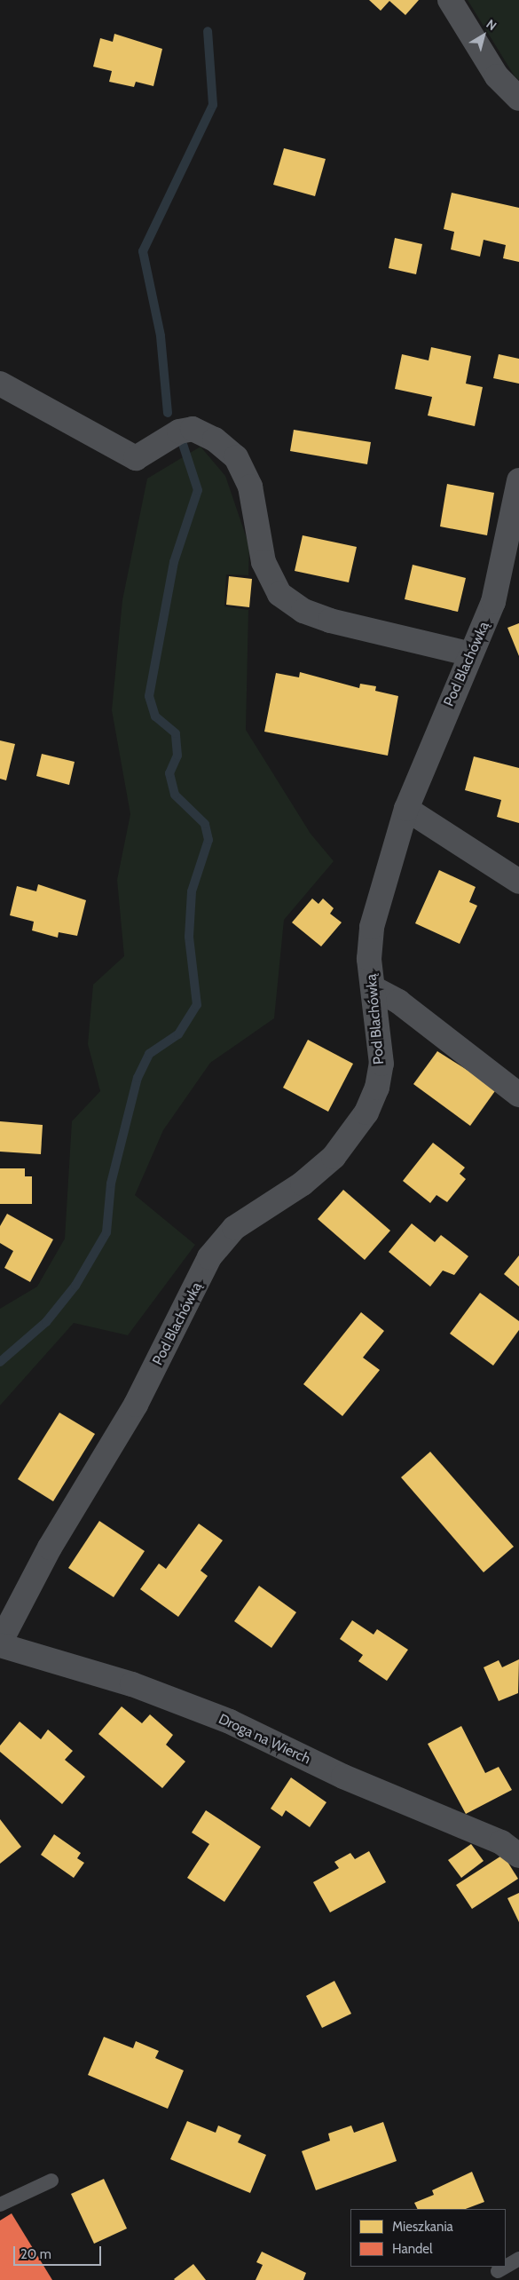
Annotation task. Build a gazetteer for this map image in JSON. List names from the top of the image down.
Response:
{
  "streets": {
    "street": ["Pod Blachówką", "Droga na Wierch"]
  },
  "crossings": [
    ["Pod Blachówką", "Droga na Wierch"]
  ],
  "legend": ["Mieszkania", "Handel"],
  "scale_bar": "20 m",
  "north": "top right"
}
